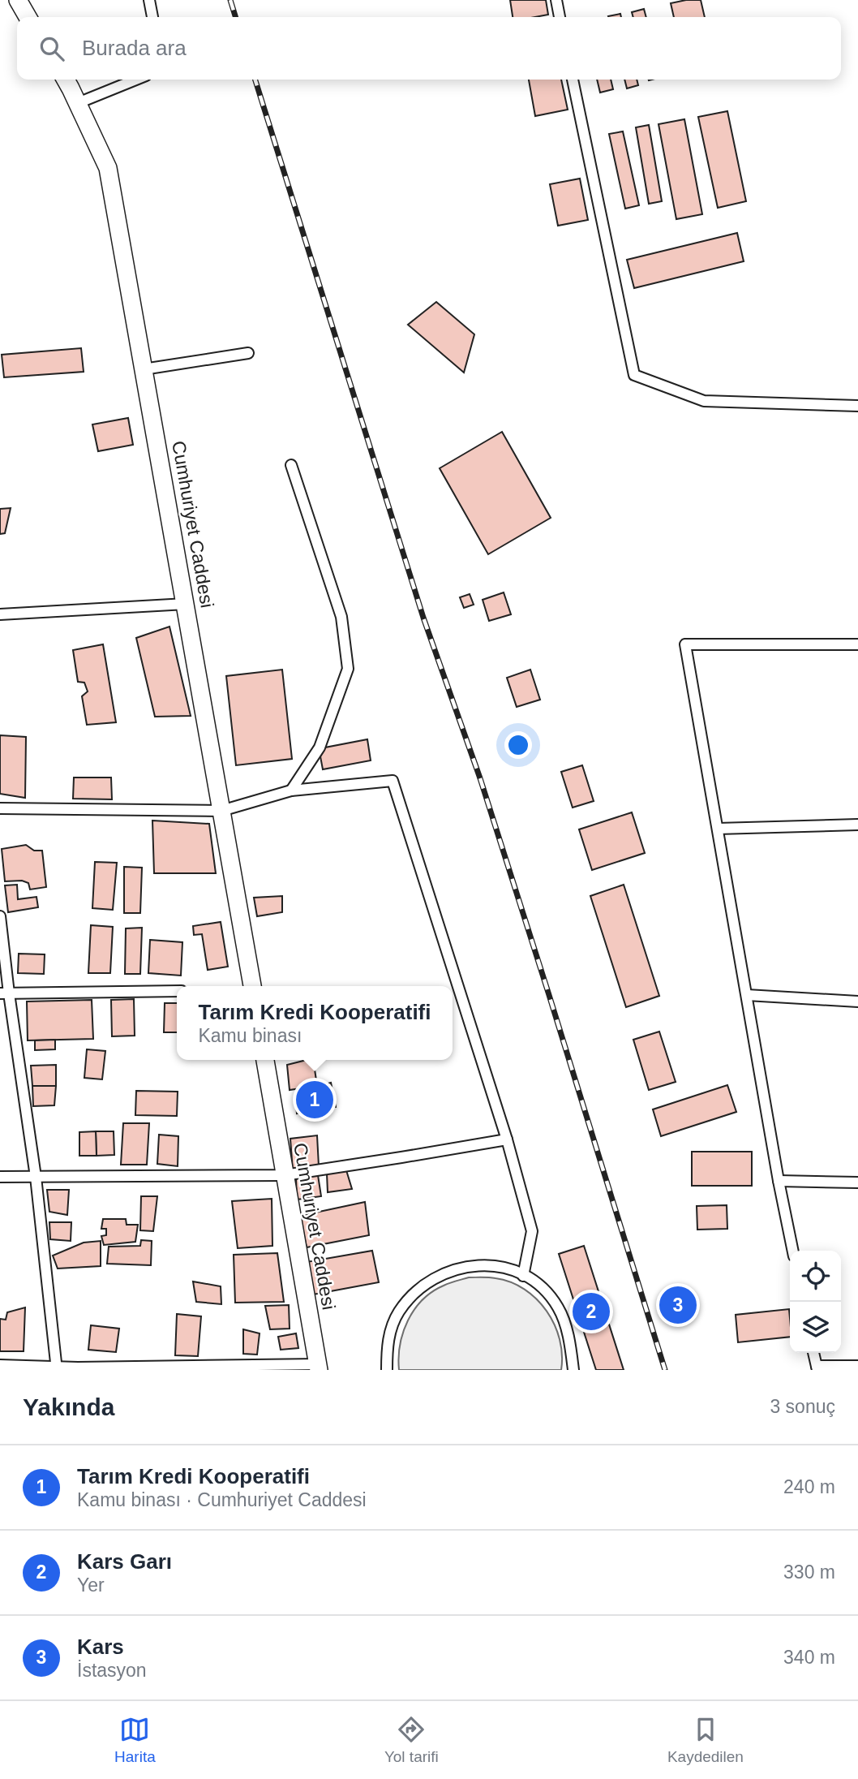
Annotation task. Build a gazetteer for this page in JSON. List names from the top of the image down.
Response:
{
  "streets": {
    "main road": ["Cumhuriyet Caddesi"]
  },
  "page": {
    "search": "Burada ara",
    "popup": ["Tarım Kredi Kooperatifi", "Kamu binası"],
    "pins": ["1", "3", "2"],
    "heading": ["Yakında", "3 sonuç"],
    "list": [
      {
        "mark": "1",
        "name": "Tarım Kredi Kooperatifi",
        "note": "Kamu binası · Cumhuriyet Caddesi",
        "value": "240 m"
      },
      {
        "mark": "2",
        "name": "Kars Garı",
        "note": "Yer",
        "value": "330 m"
      },
      {
        "mark": "3",
        "name": "Kars",
        "note": "İstasyon",
        "value": "340 m"
      }
    ],
    "nav": ["Harita", "Yol tarifi", "Kaydedilen"]
  }
}
